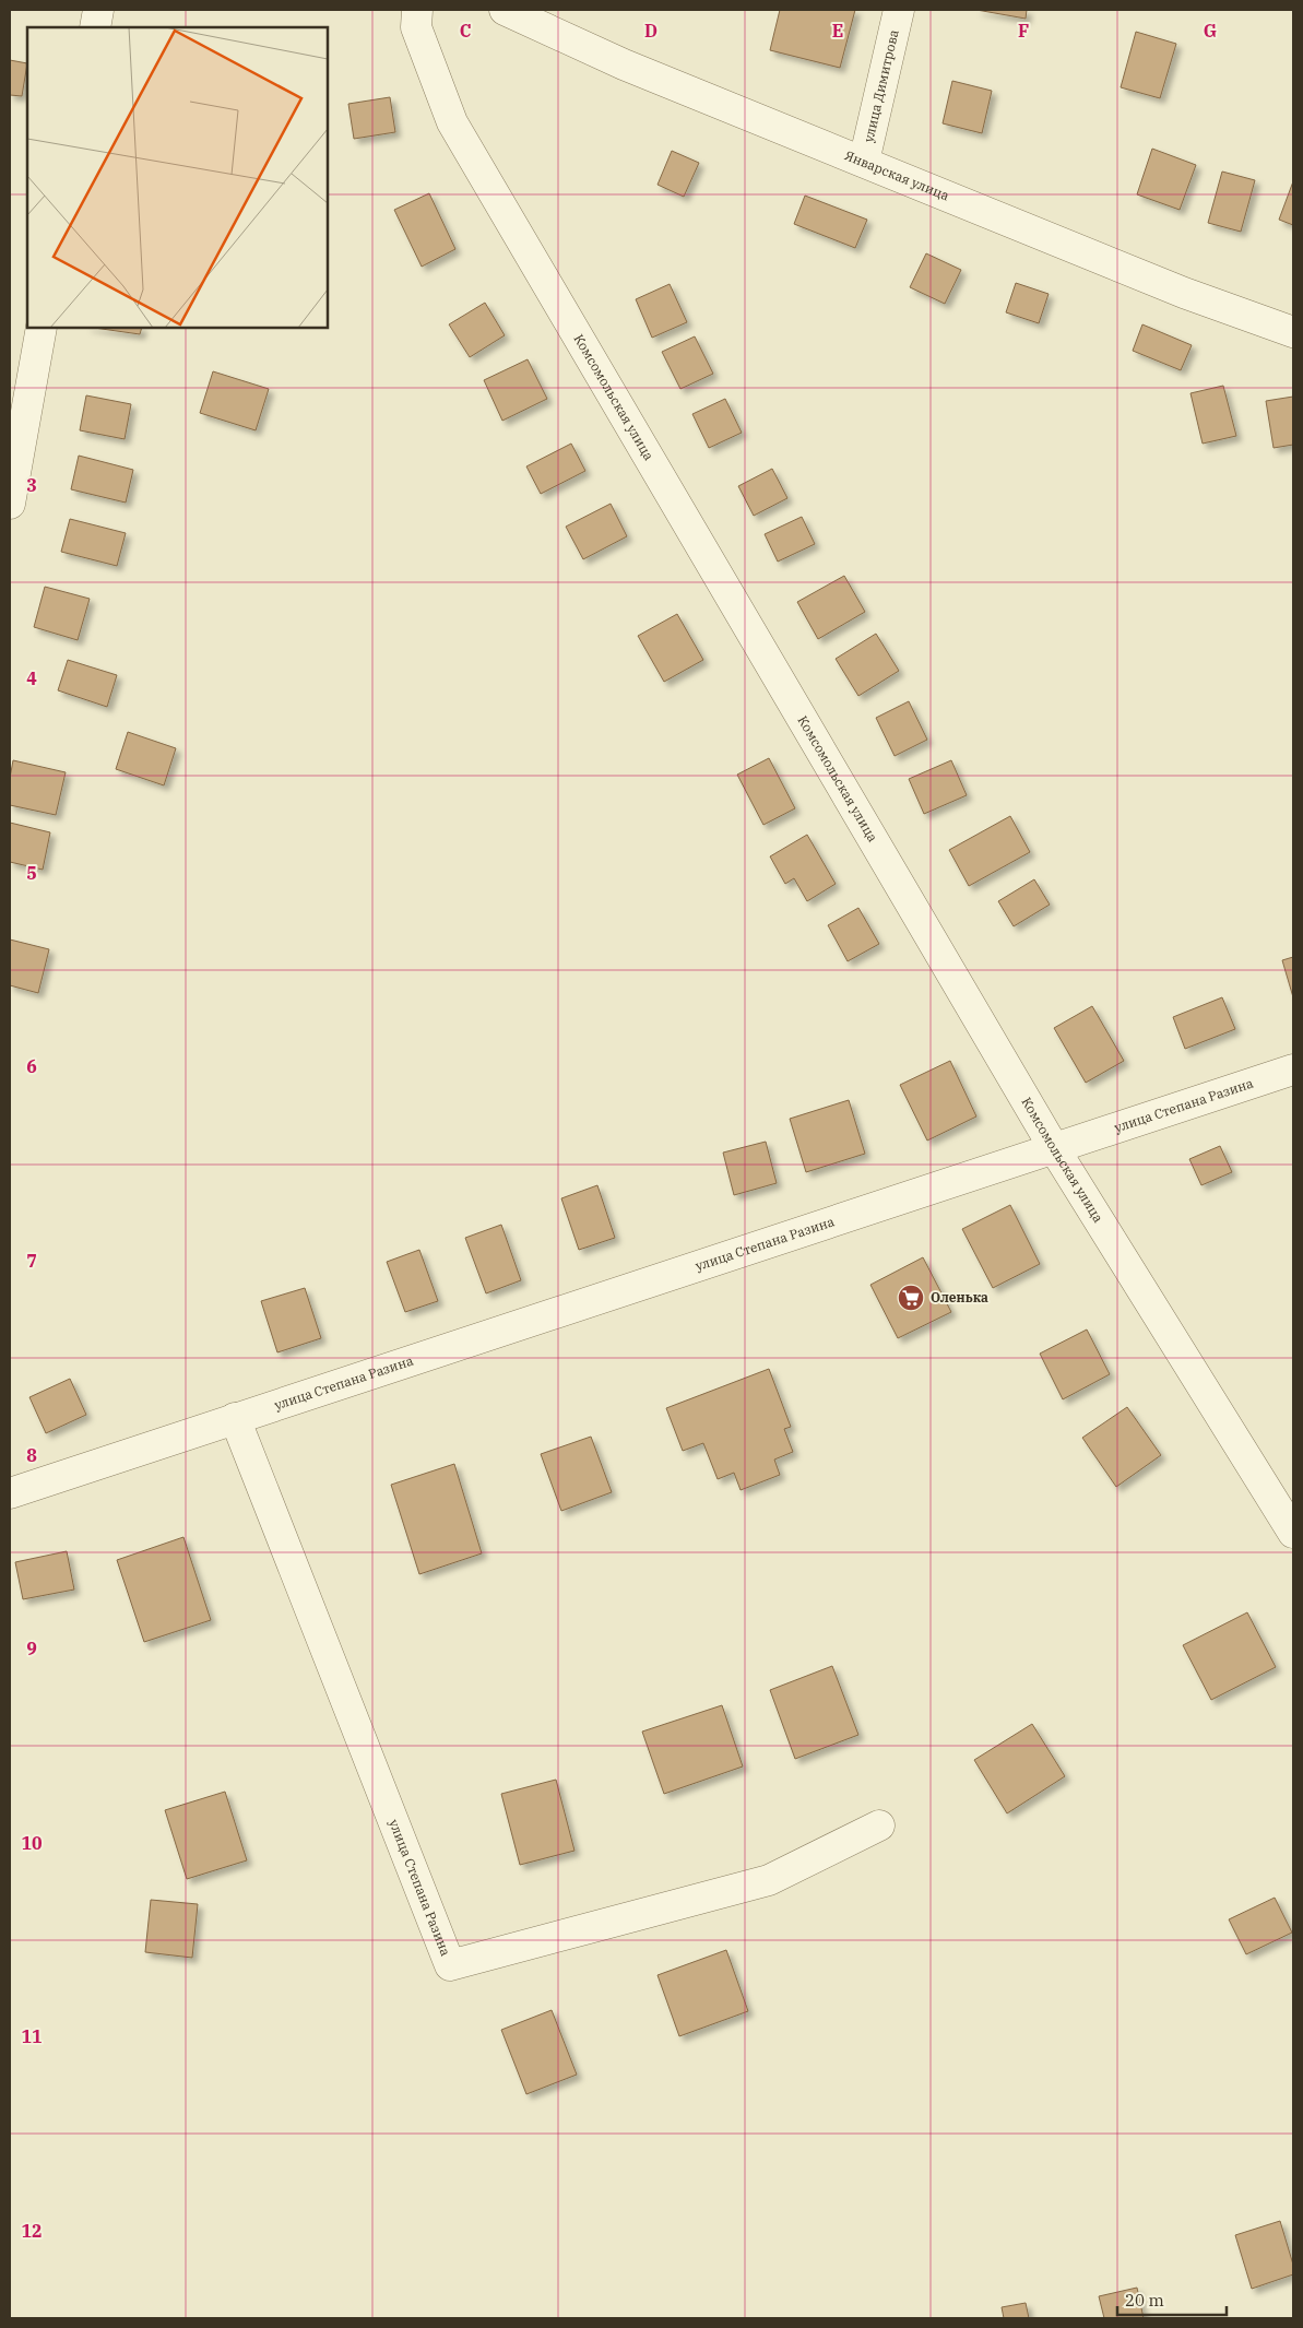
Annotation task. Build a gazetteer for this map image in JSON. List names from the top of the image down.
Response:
{
  "streets": {
    "street": [
      "улица Димитрова",
      "Январская улица",
      "Комсомольская улица",
      "улица Степана Разина"
    ]
  },
  "crossings": [
    ["улица Димитрова", "Январская улица"],
    ["Комсомольская улица", "улица Степана Разина"]
  ],
  "places": {
    "supermarket": ["Оленька"]
  },
  "scale_bar": "20 m",
  "grid": {
    "columns": [
      "C",
      "D",
      "E",
      "F",
      "G"
    ],
    "rows": [
      "3",
      "4",
      "5",
      "6",
      "7",
      "8",
      "9",
      "10",
      "11",
      "12"
    ]
  }
}
